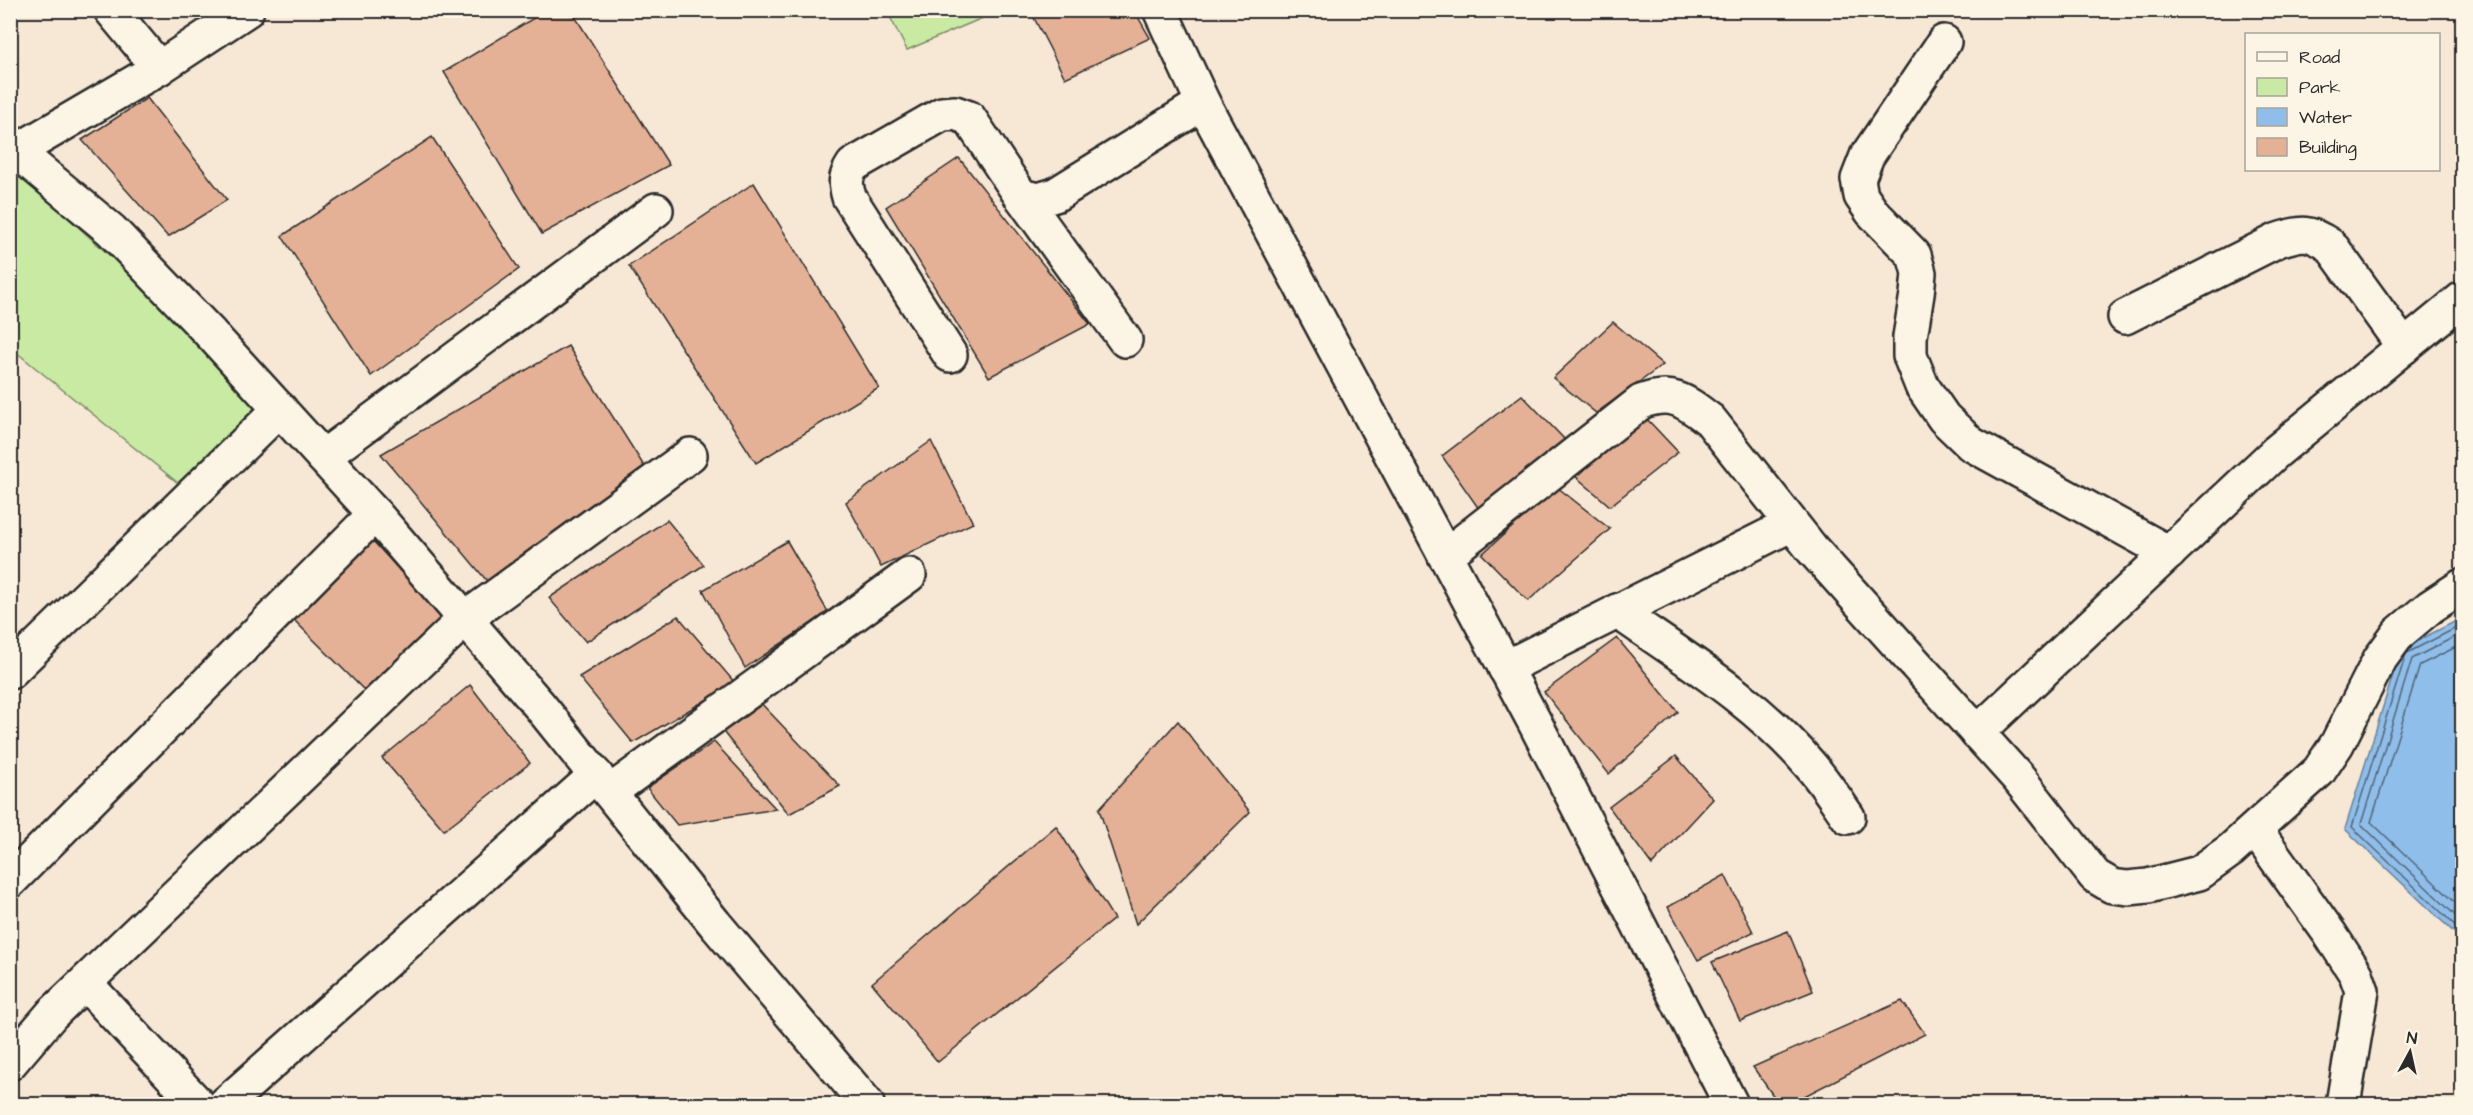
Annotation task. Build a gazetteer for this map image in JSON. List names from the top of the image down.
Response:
{
  "legend": [
    "Road",
    "Park",
    "Water",
    "Building"
  ],
  "north": "top"
}
